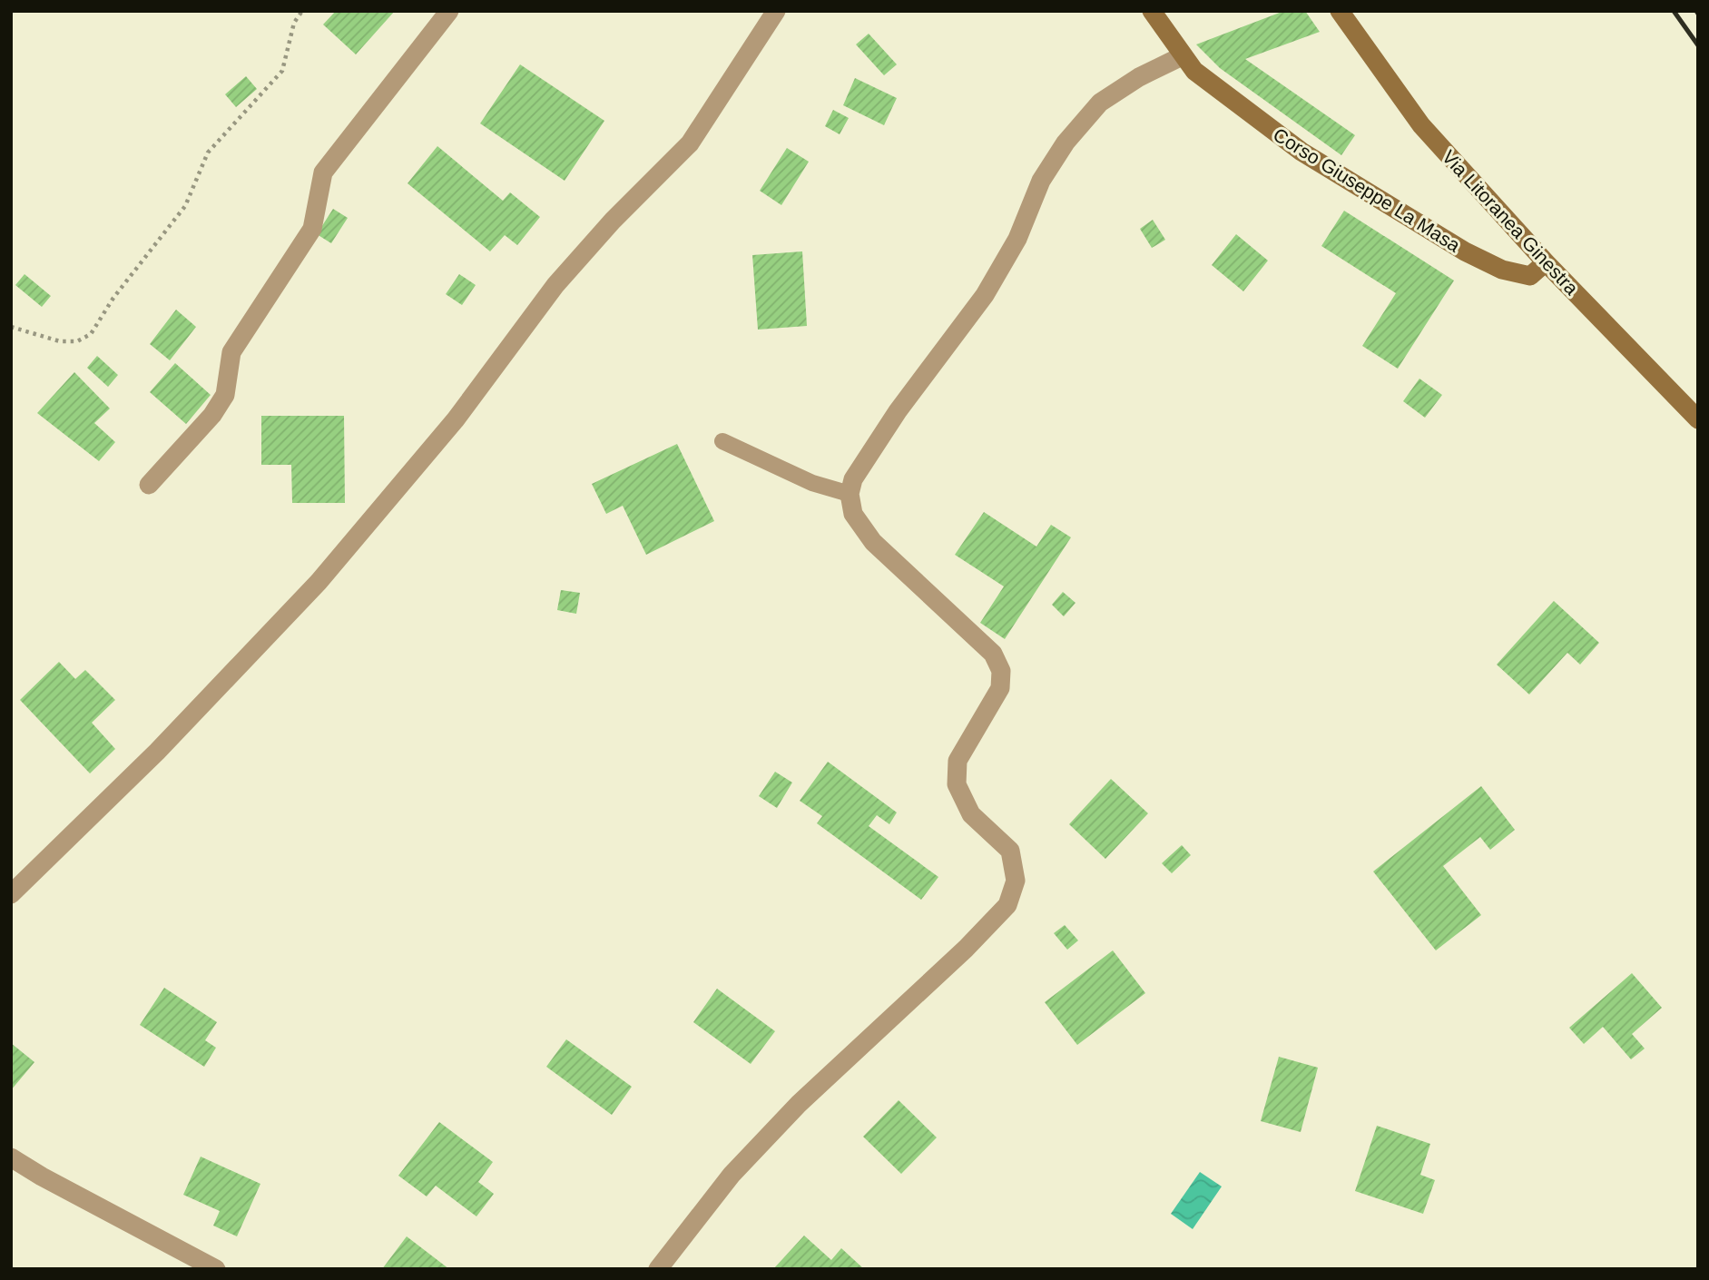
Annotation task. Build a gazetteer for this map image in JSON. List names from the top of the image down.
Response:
{
  "streets": {
    "main road": ["Corso Giuseppe La Masa", "Via Litoranea Ginestra"]
  },
  "crossings": [
    ["Corso Giuseppe La Masa", "Via Litoranea Ginestra"]
  ]
}
